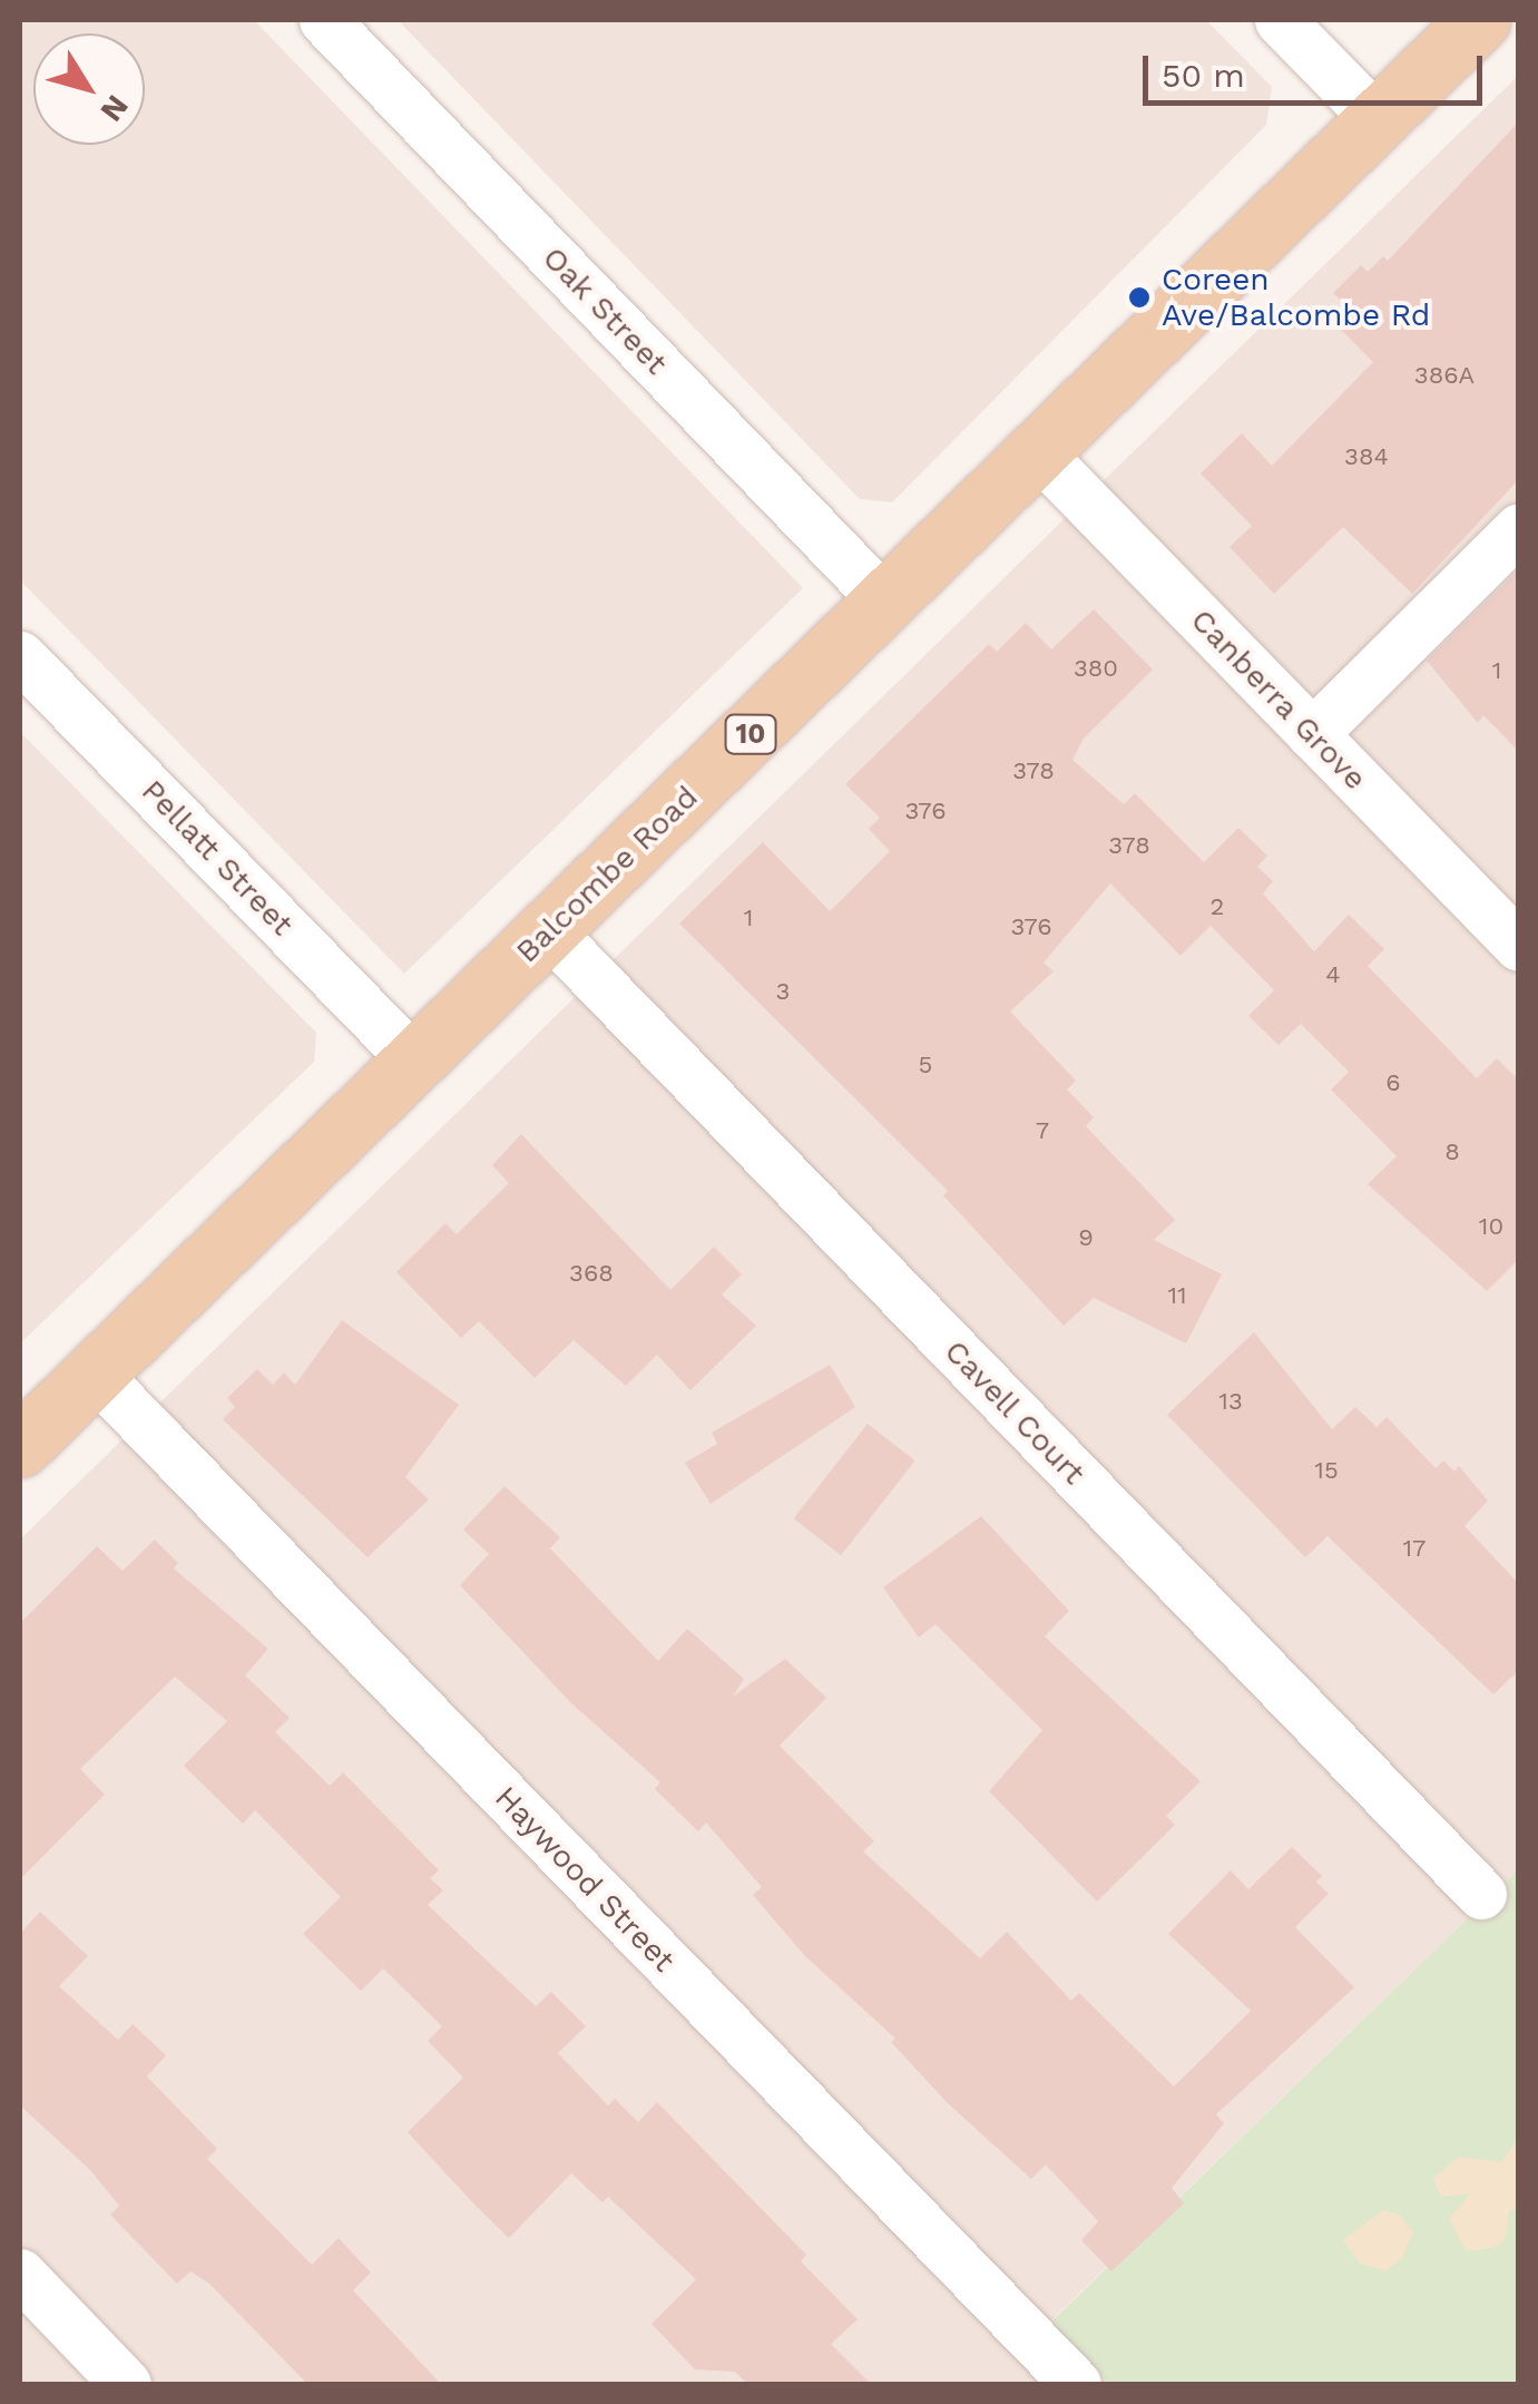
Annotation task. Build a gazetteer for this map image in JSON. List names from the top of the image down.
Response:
{
  "streets": {
    "main road": ["10", "Balcombe Road"],
    "street": [
      "Oak Street",
      "Canberra Grove",
      "Pellatt Street",
      "Cavell Court",
      "Haywood Street"
    ]
  },
  "crossings": [
    ["Oak Street", "Balcombe Road"],
    ["Canberra Grove", "Balcombe Road"],
    ["Pellatt Street", "Balcombe Road"],
    ["Balcombe Road", "Cavell Court"],
    ["Balcombe Road", "Haywood Street"]
  ],
  "places": ["Coreen Ave/Balcombe Rd"],
  "house_numbers": [
    "386A",
    "384",
    "380",
    "1",
    "378",
    "376",
    "378",
    "2",
    "1",
    "376",
    "4",
    "3",
    "5",
    "6",
    "7",
    "8",
    "10",
    "9",
    "368",
    "11",
    "13",
    "15",
    "17"
  ],
  "scale_bar": "50 m",
  "north": "bottom right"
}
